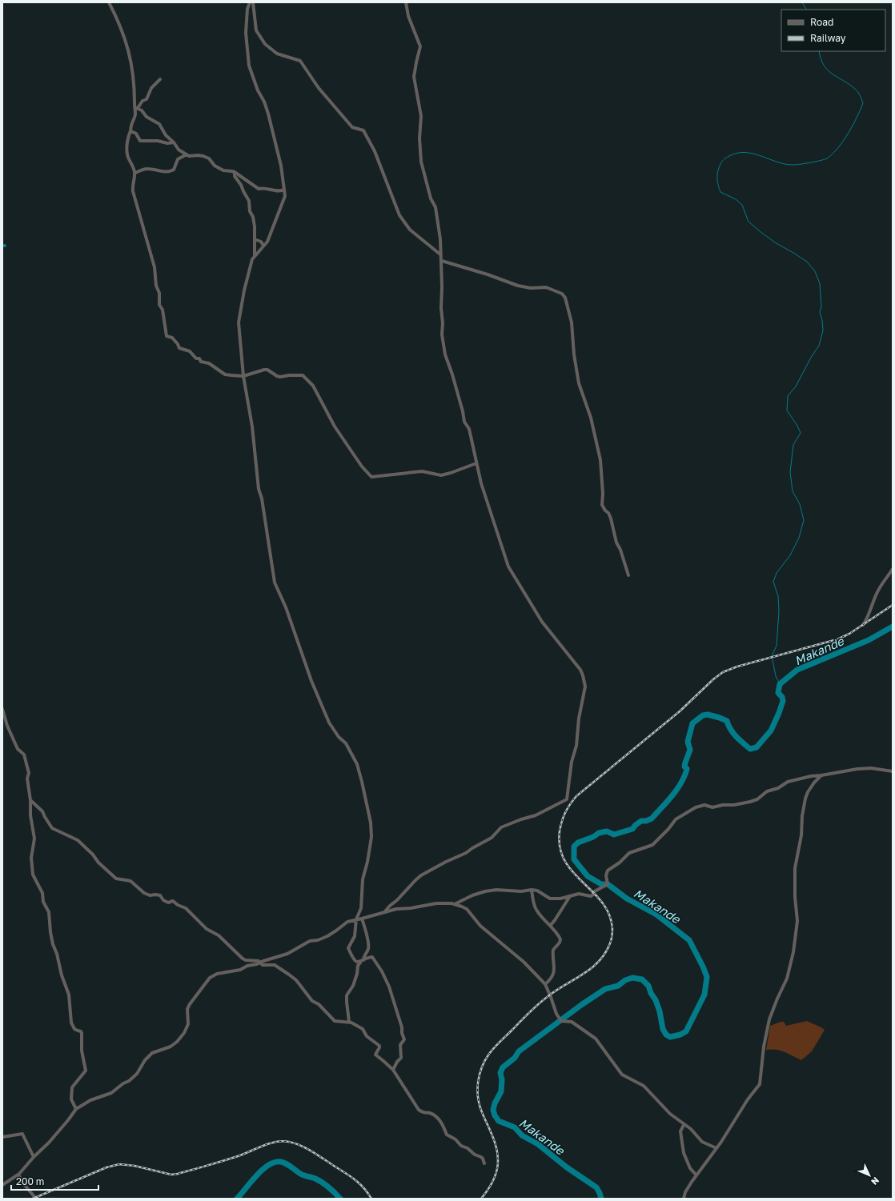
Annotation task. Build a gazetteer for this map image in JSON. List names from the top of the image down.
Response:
{
  "water": ["Makande"],
  "legend": ["Road", "Railway"],
  "scale_bar": "200 m",
  "north": "bottom right"
}
